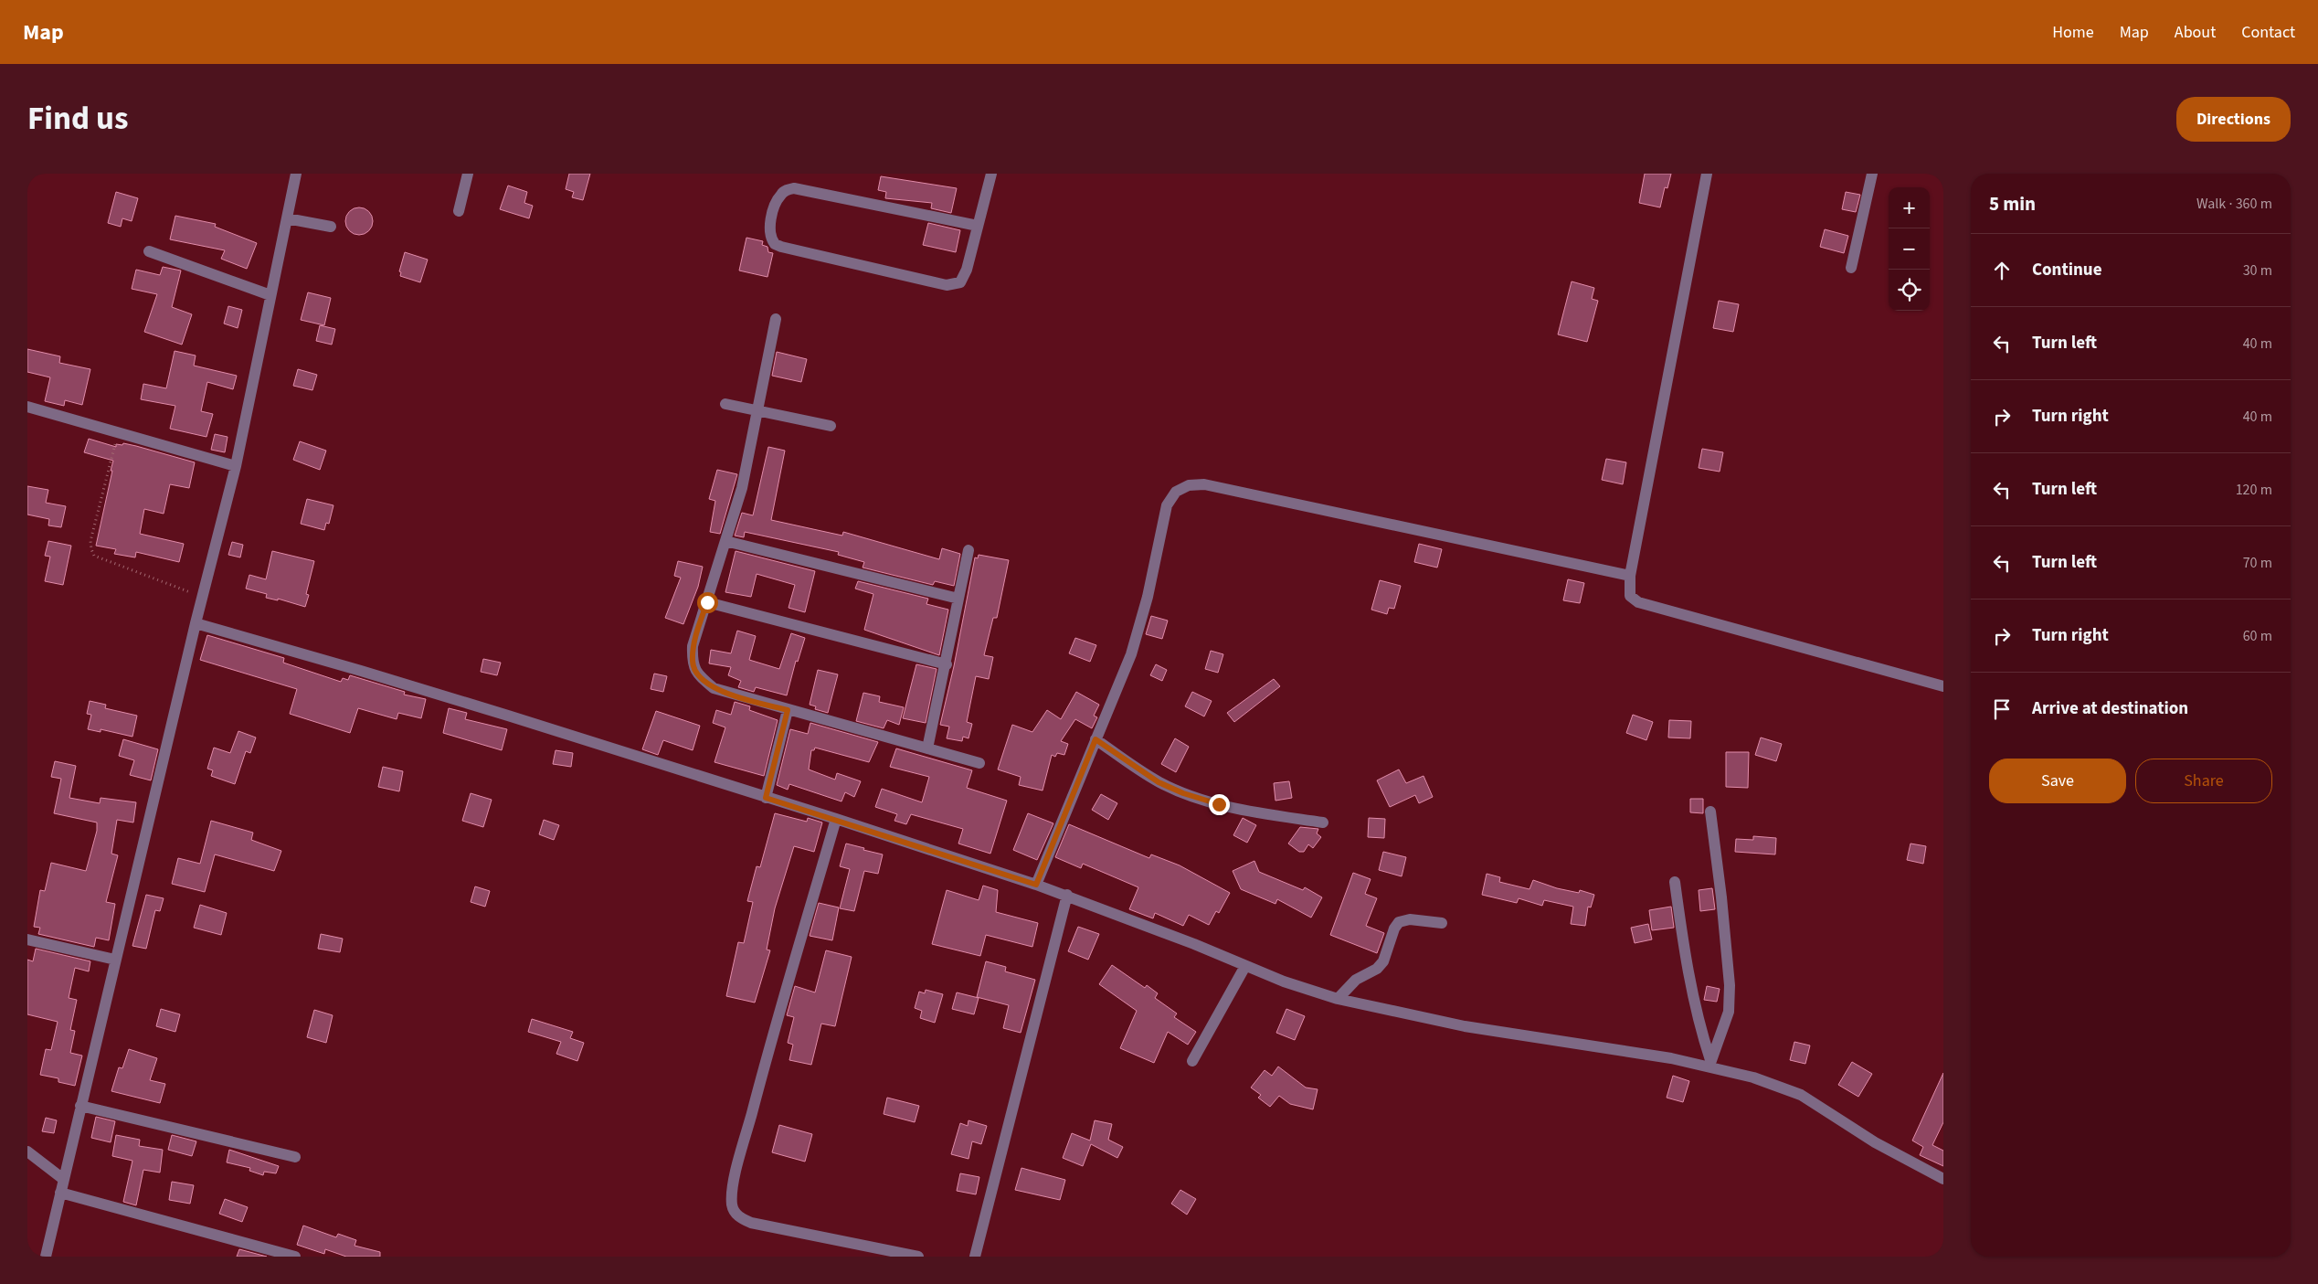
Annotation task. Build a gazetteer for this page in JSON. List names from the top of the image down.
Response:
{
  "page": {
    "header": "Map",
    "nav": [
      "Home",
      "Map",
      "About",
      "Contact"
    ],
    "title": "Find us",
    "buttons": [
      "Directions",
      ["Save", "Share"]
    ],
    "heading": ["5 min", "Walk · 360 m"],
    "map_buttons": ["+", "−"],
    "list": [
      ["Continue", "30 m"],
      ["Turn left", "40 m"],
      ["Turn right", "40 m"],
      ["Turn left", "120 m"],
      ["Turn left", "70 m"],
      ["Turn right", "60 m"],
      "Arrive at destination"
    ]
  }
}
